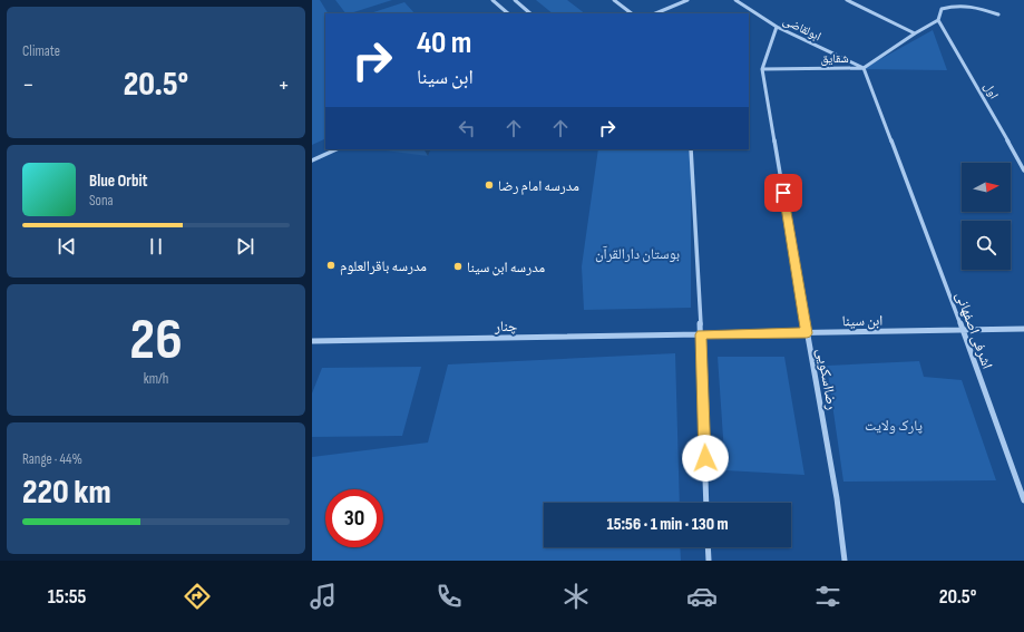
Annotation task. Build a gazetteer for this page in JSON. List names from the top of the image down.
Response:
{
  "streets": {
    "street": [
      "ابولقاضی",
      "شقایق",
      "اول",
      "ابن سینا",
      "چنار",
      "اشرفی اصفهانی",
      "رضااسکویی"
    ]
  },
  "crossings": [
    ["ابولقاضی", "شقایق"],
    ["ابولقاضی", "اشرفی اصفهانی"],
    ["شقایق", "اول"],
    ["شقایق", "اشرفی اصفهانی"],
    ["شقایق", "رضااسکویی"],
    ["ابن سینا", "چنار"],
    ["ابن سینا", "اشرفی اصفهانی"],
    ["ابن سینا", "رضااسکویی"]
  ],
  "parks": ["بوستان دارالقرآن", "پارک ولایت"],
  "places": ["مدرسه امام رضا", "مدرسه باقرالعلوم", "مدرسه ابن سینا"],
  "north": "right",
  "page": {
    "tile": [
      "Climate",
      ["26", "km/h"],
      ["Range · 44%", "220 km"]
    ],
    "turn": ["40 m", "ابن سینا"],
    "heat": ["−", "20.5°", "+"],
    "song": ["Blue Orbit", "Sona"],
    "limit": "30",
    "trip": "15:56 · 1 min · 130 m",
    "tabs": ["15:55", "20.5°"]
  }
}
